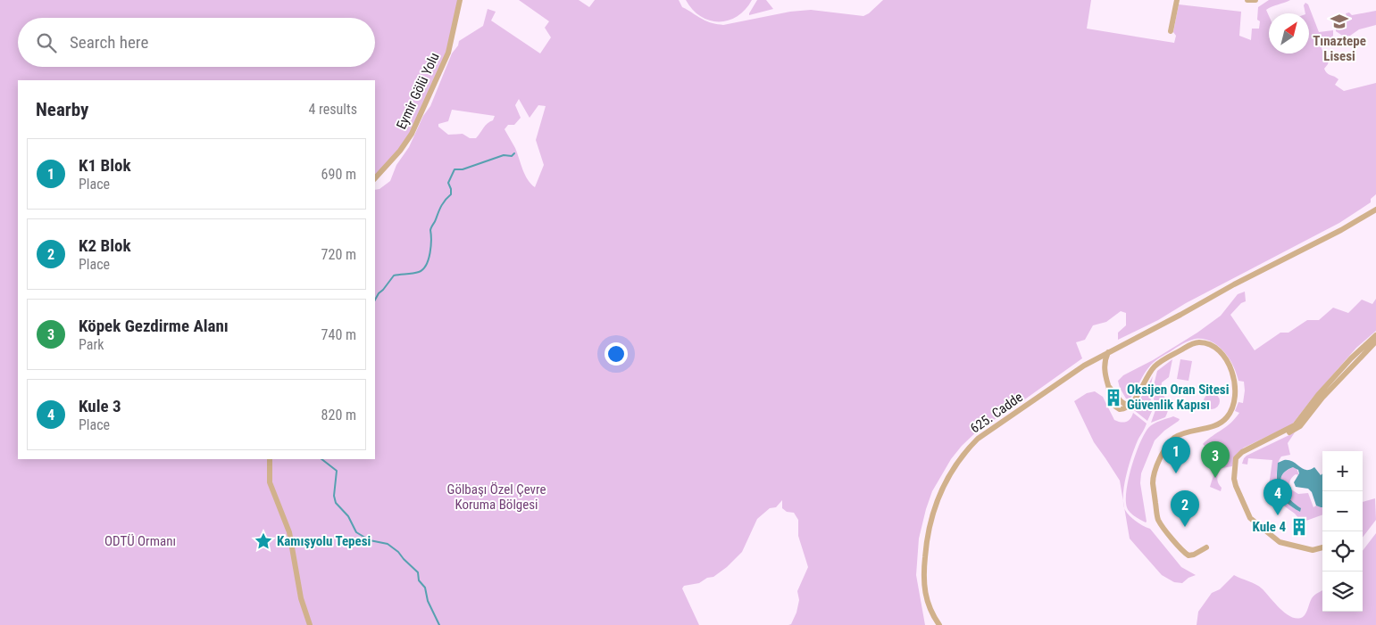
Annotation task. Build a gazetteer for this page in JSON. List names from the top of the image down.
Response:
{
  "streets": {
    "street": ["Eymir Gölü Yolu", "625. Cadde"]
  },
  "parks": ["Gölbaşı Özel Çevre Koruma Bölgesi", "ODTÜ Ormanı"],
  "places": {
    "school or university": ["Tınaztepe Lisesi"],
    "building": ["Oksijen Oran Sitesi Güvenlik Kapısı", "Kule 4"],
    "place": ["Kamışyolu Tepesi"]
  },
  "north": "top right",
  "page": {
    "search": "Search here",
    "heading": ["Nearby", "4 results"],
    "list": [
      {
        "mark": "1",
        "name": "K1 Blok",
        "note": "Place",
        "value": "690 m"
      },
      {
        "mark": "2",
        "name": "K2 Blok",
        "note": "Place",
        "value": "720 m"
      },
      {
        "mark": "3",
        "name": "Köpek Gezdirme Alanı",
        "note": "Park",
        "value": "740 m"
      },
      {
        "mark": "4",
        "name": "Kule 3",
        "note": "Place",
        "value": "820 m"
      }
    ],
    "pins": [
      "1",
      "3",
      "4",
      "2"
    ],
    "map_buttons": ["+", "−"]
  }
}
